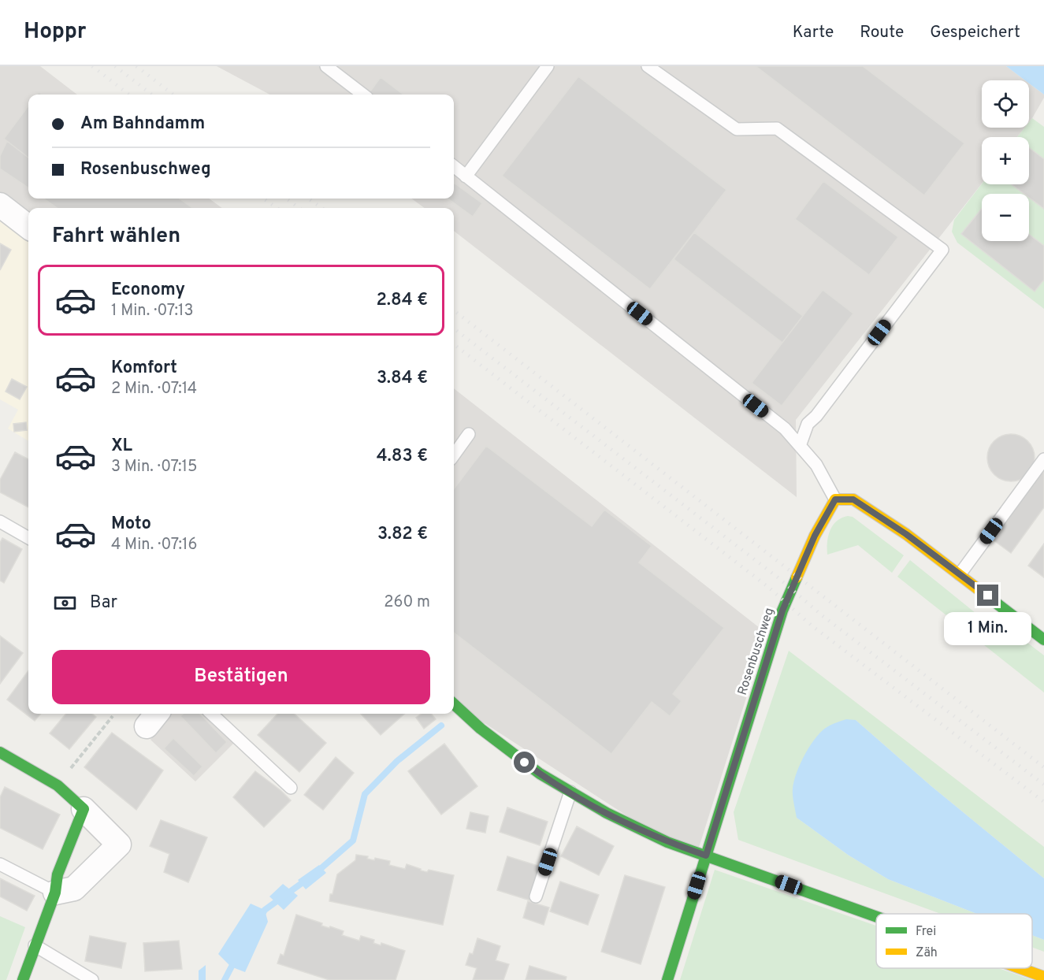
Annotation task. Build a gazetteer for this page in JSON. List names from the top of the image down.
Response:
{
  "streets": {
    "street": ["Rosenbuschweg"]
  },
  "legend": ["Frei", "Zäh"],
  "page": {
    "header": "Hoppr",
    "nav": ["Karte", "Route", "Gespeichert"],
    "map_buttons": ["+", "−"],
    "banner": ["Am Bahndamm", "Rosenbuschweg"],
    "heading": "Fahrt wählen",
    "list": [
      {
        "name": "Economy",
        "note": "1 Min. · 07:13",
        "value": "2.84 €"
      },
      {
        "name": "Komfort",
        "note": "2 Min. · 07:14",
        "value": "3.84 €"
      },
      {
        "name": "XL",
        "note": "3 Min. · 07:15",
        "value": "4.83 €"
      },
      {
        "name": "Moto",
        "note": "4 Min. · 07:16",
        "value": "3.82 €"
      }
    ],
    "pay": ["Bar", "260 m"],
    "bubble": "1 Min.",
    "buttons": "Bestätigen"
  }
}
